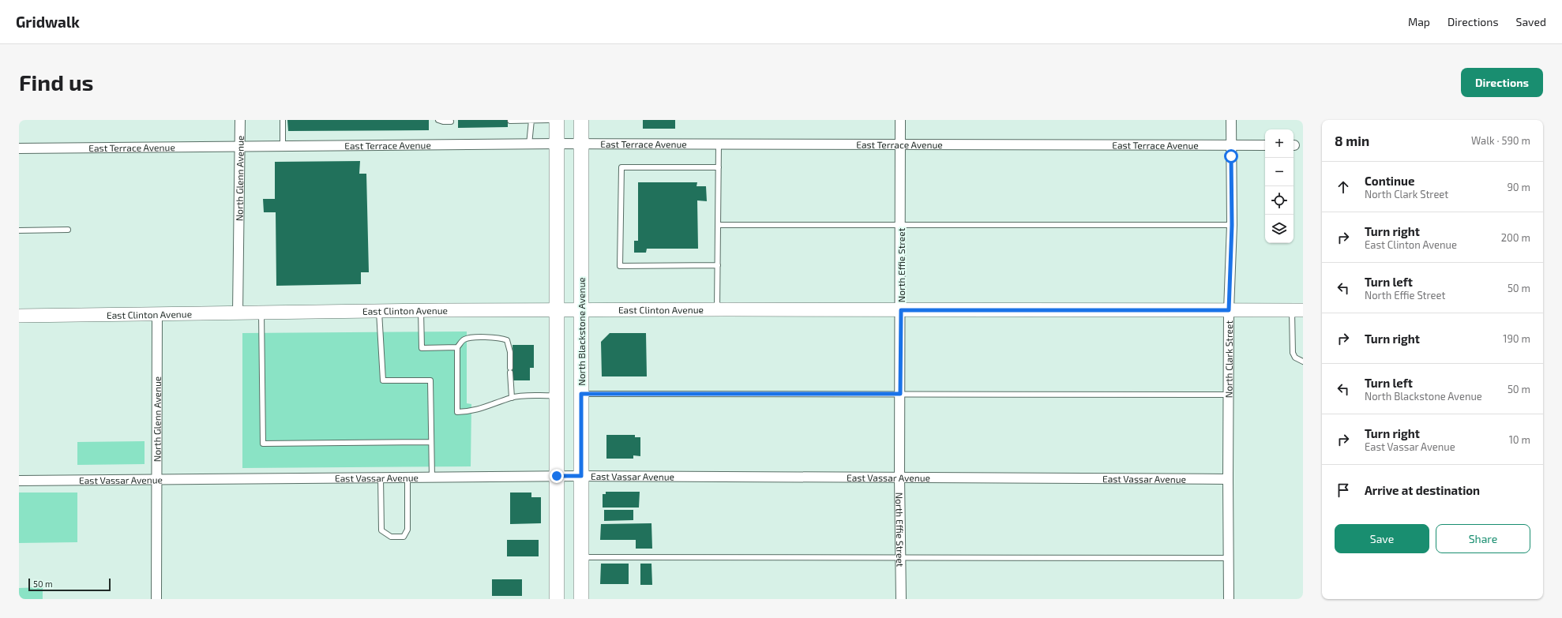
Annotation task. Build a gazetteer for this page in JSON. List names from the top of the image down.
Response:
{
  "streets": {
    "main road": ["East Clinton Avenue", "North Blackstone Avenue"],
    "street": [
      "East Terrace Avenue",
      "North Glenn Avenue",
      "North Effie Street",
      "North Clark Street",
      "East Vassar Avenue"
    ]
  },
  "crossings": [
    ["East Terrace Avenue", "North Glenn Avenue"],
    ["East Terrace Avenue", "North Effie Street"],
    ["East Terrace Avenue", "North Blackstone Avenue"],
    ["East Terrace Avenue", "North Clark Street"],
    ["North Glenn Avenue", "East Clinton Avenue"],
    ["North Glenn Avenue", "East Vassar Avenue"],
    ["North Effie Street", "East Clinton Avenue"],
    ["North Effie Street", "East Vassar Avenue"],
    ["East Clinton Avenue", "North Blackstone Avenue"],
    ["East Clinton Avenue", "North Clark Street"],
    ["North Blackstone Avenue", "East Vassar Avenue"],
    ["North Clark Street", "East Vassar Avenue"]
  ],
  "scale_bar": "50 m",
  "page": {
    "header": "Gridwalk",
    "nav": ["Map", "Directions", "Saved"],
    "buttons": [
      "Directions",
      ["Save", "Share"]
    ],
    "title": "Find us",
    "heading": ["8 min", "Walk · 590 m"],
    "map_buttons": ["+", "−"],
    "list": [
      ["Continue", "North Clark Street", "90 m"],
      ["Turn right", "East Clinton Avenue", "200 m"],
      ["Turn left", "North Effie Street", "50 m"],
      ["Turn right", "190 m"],
      ["Turn left", "North Blackstone Avenue", "50 m"],
      ["Turn right", "East Vassar Avenue", "10 m"],
      "Arrive at destination"
    ],
    "scale": "50 m"
  }
}
